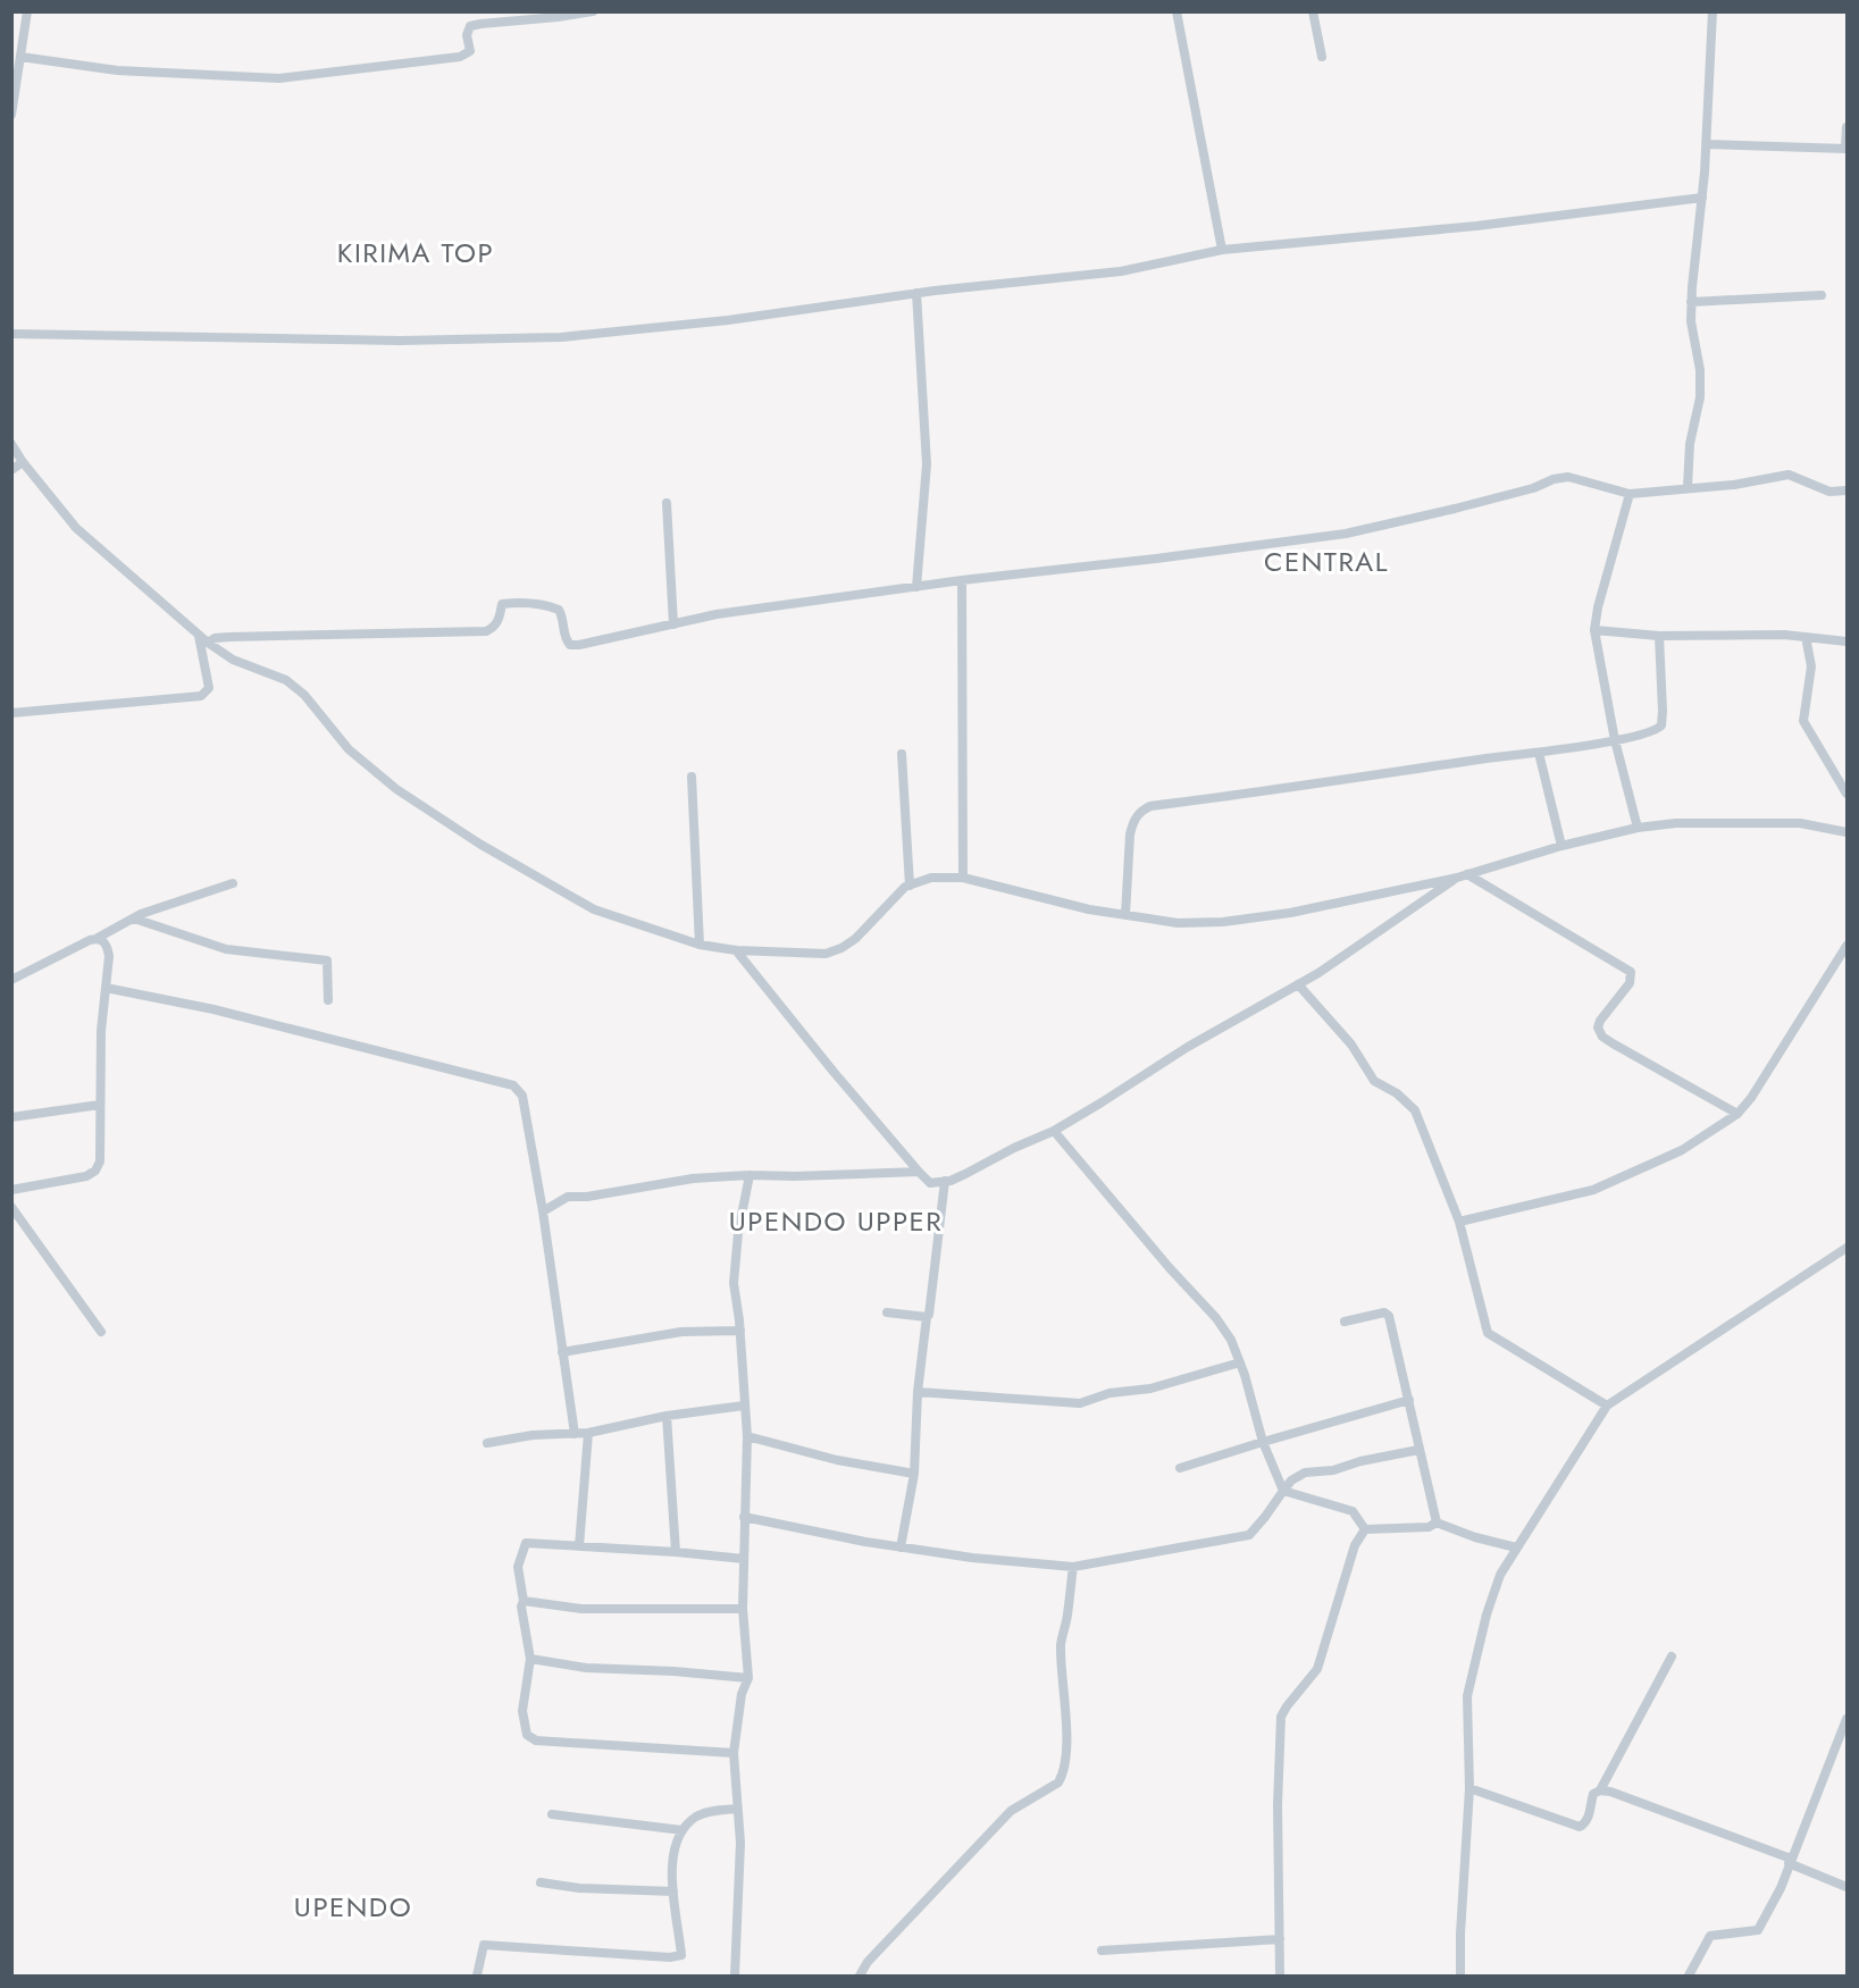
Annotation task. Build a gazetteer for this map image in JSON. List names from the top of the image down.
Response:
{
  "districts": [
    "KIRIMA TOP",
    "CENTRAL",
    "UPENDO UPPER",
    "UPENDO"
  ]
}
